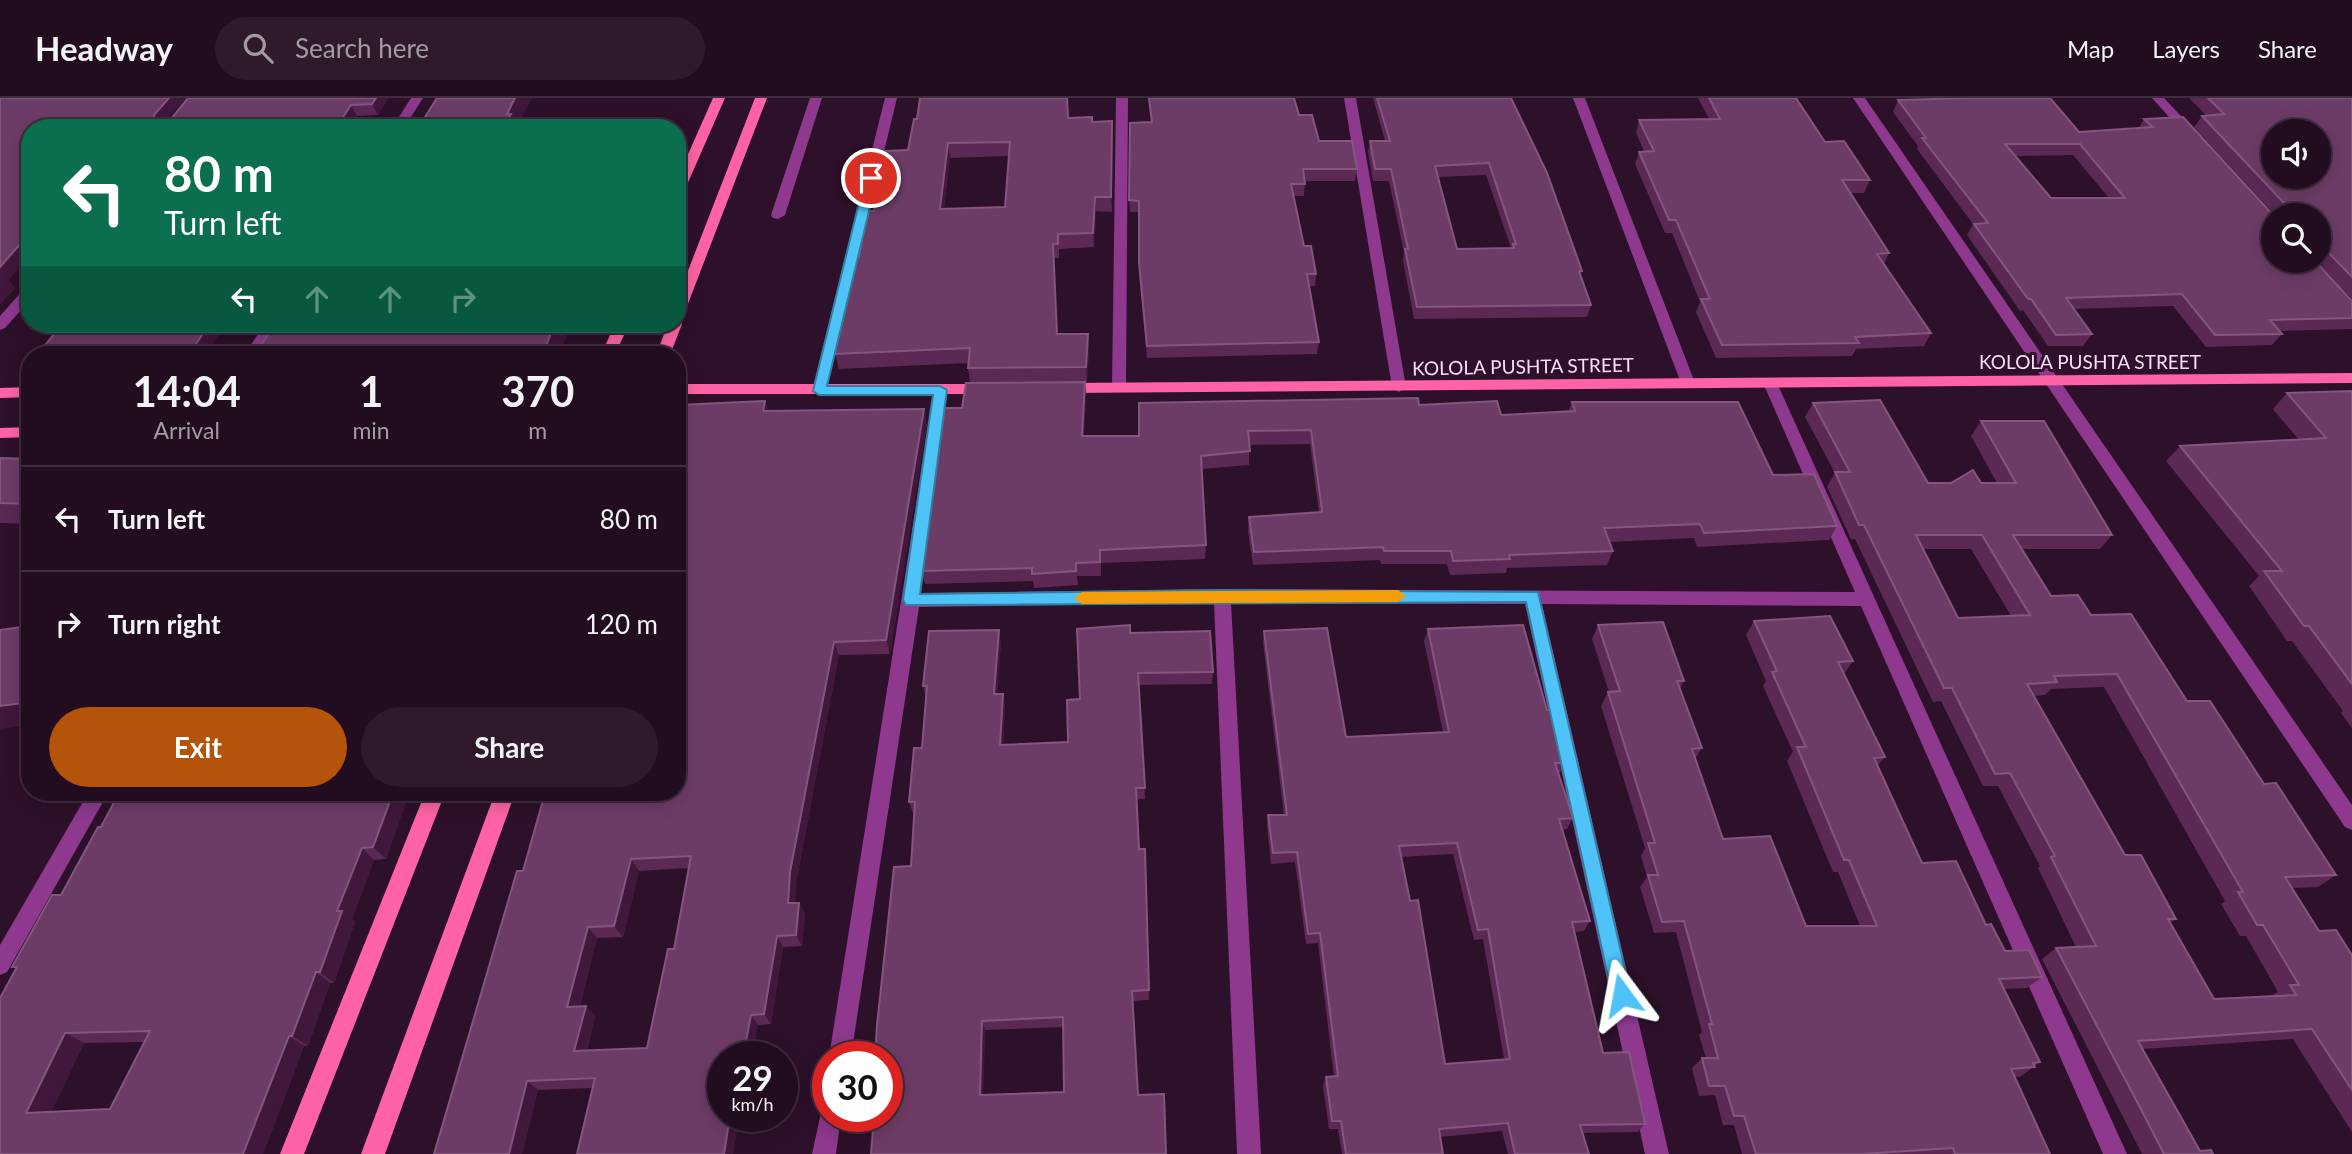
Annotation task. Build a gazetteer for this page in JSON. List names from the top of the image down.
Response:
{
  "streets": {
    "main road": ["KOLOLA PUSHTA STREET"]
  },
  "page": {
    "header": "Headway",
    "search": "Search here",
    "nav": ["Map", "Layers", "Share"],
    "turn": ["80 m", "Turn left"],
    "eta": [
      "14:04",
      "Arrival",
      "1",
      "min",
      "370",
      "m"
    ],
    "list": [
      {
        "name": "Turn left",
        "value": "80 m"
      },
      {
        "name": "Turn right",
        "value": "120 m"
      }
    ],
    "buttons": ["Exit", "Share"],
    "speed": "29 km/h",
    "limit": "30"
  }
}
